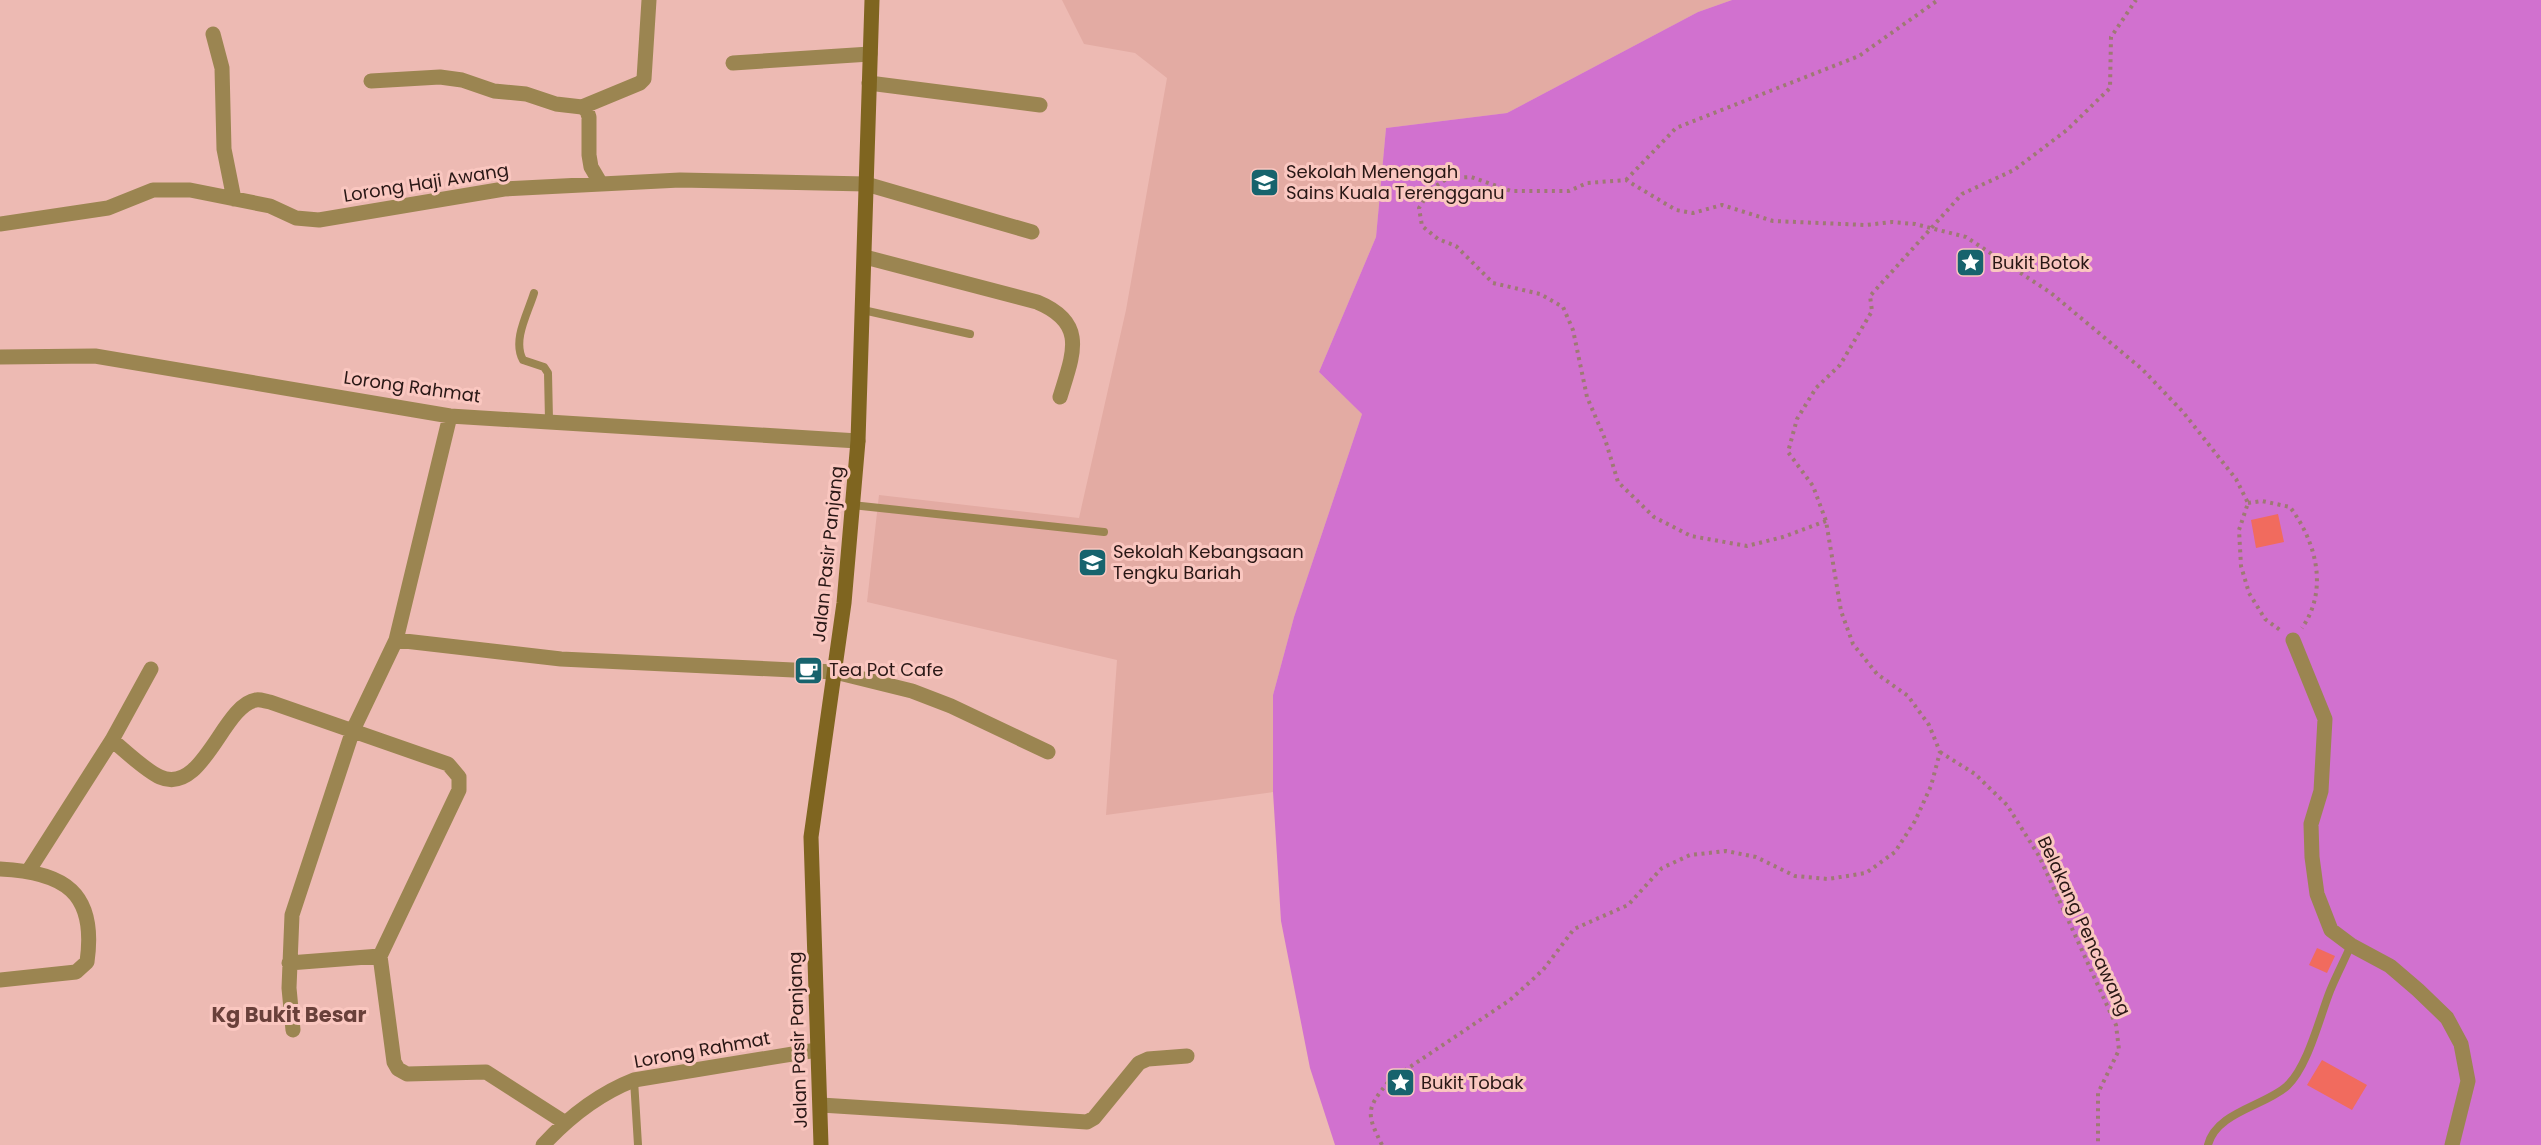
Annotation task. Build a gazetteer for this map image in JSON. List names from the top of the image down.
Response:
{
  "streets": {
    "main road": ["Jalan Pasir Panjang"],
    "street": ["Lorong Haji Awang", "Lorong Rahmat"],
    "path": ["Belakang Pencawang"]
  },
  "crossings": [
    ["Lorong Haji Awang", "Jalan Pasir Panjang"],
    ["Lorong Rahmat", "Jalan Pasir Panjang"]
  ],
  "districts": ["Kg Bukit Besar"],
  "places": {
    "school or university": ["Sekolah Menengah Sains Kuala Terengganu", "Sekolah Kebangsaan Tengku Bariah"],
    "place": ["Bukit Botok", "Bukit Tobak"],
    "cafe": ["Tea Pot Cafe"]
  }
}
